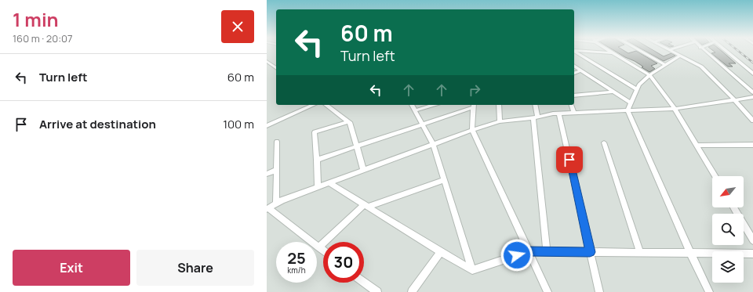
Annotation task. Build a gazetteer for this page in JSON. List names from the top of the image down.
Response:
{
  "north": "bottom left",
  "page": {
    "heading": ["1 min", "160 m · 20:07"],
    "turn": ["60 m", "Turn left"],
    "list": [
      {
        "name": "Turn left",
        "value": "60 m"
      },
      {
        "name": "Arrive at destination",
        "value": "100 m"
      }
    ],
    "speed": "25 km/h",
    "limit": "30",
    "buttons": ["Exit", "Share"]
  }
}
